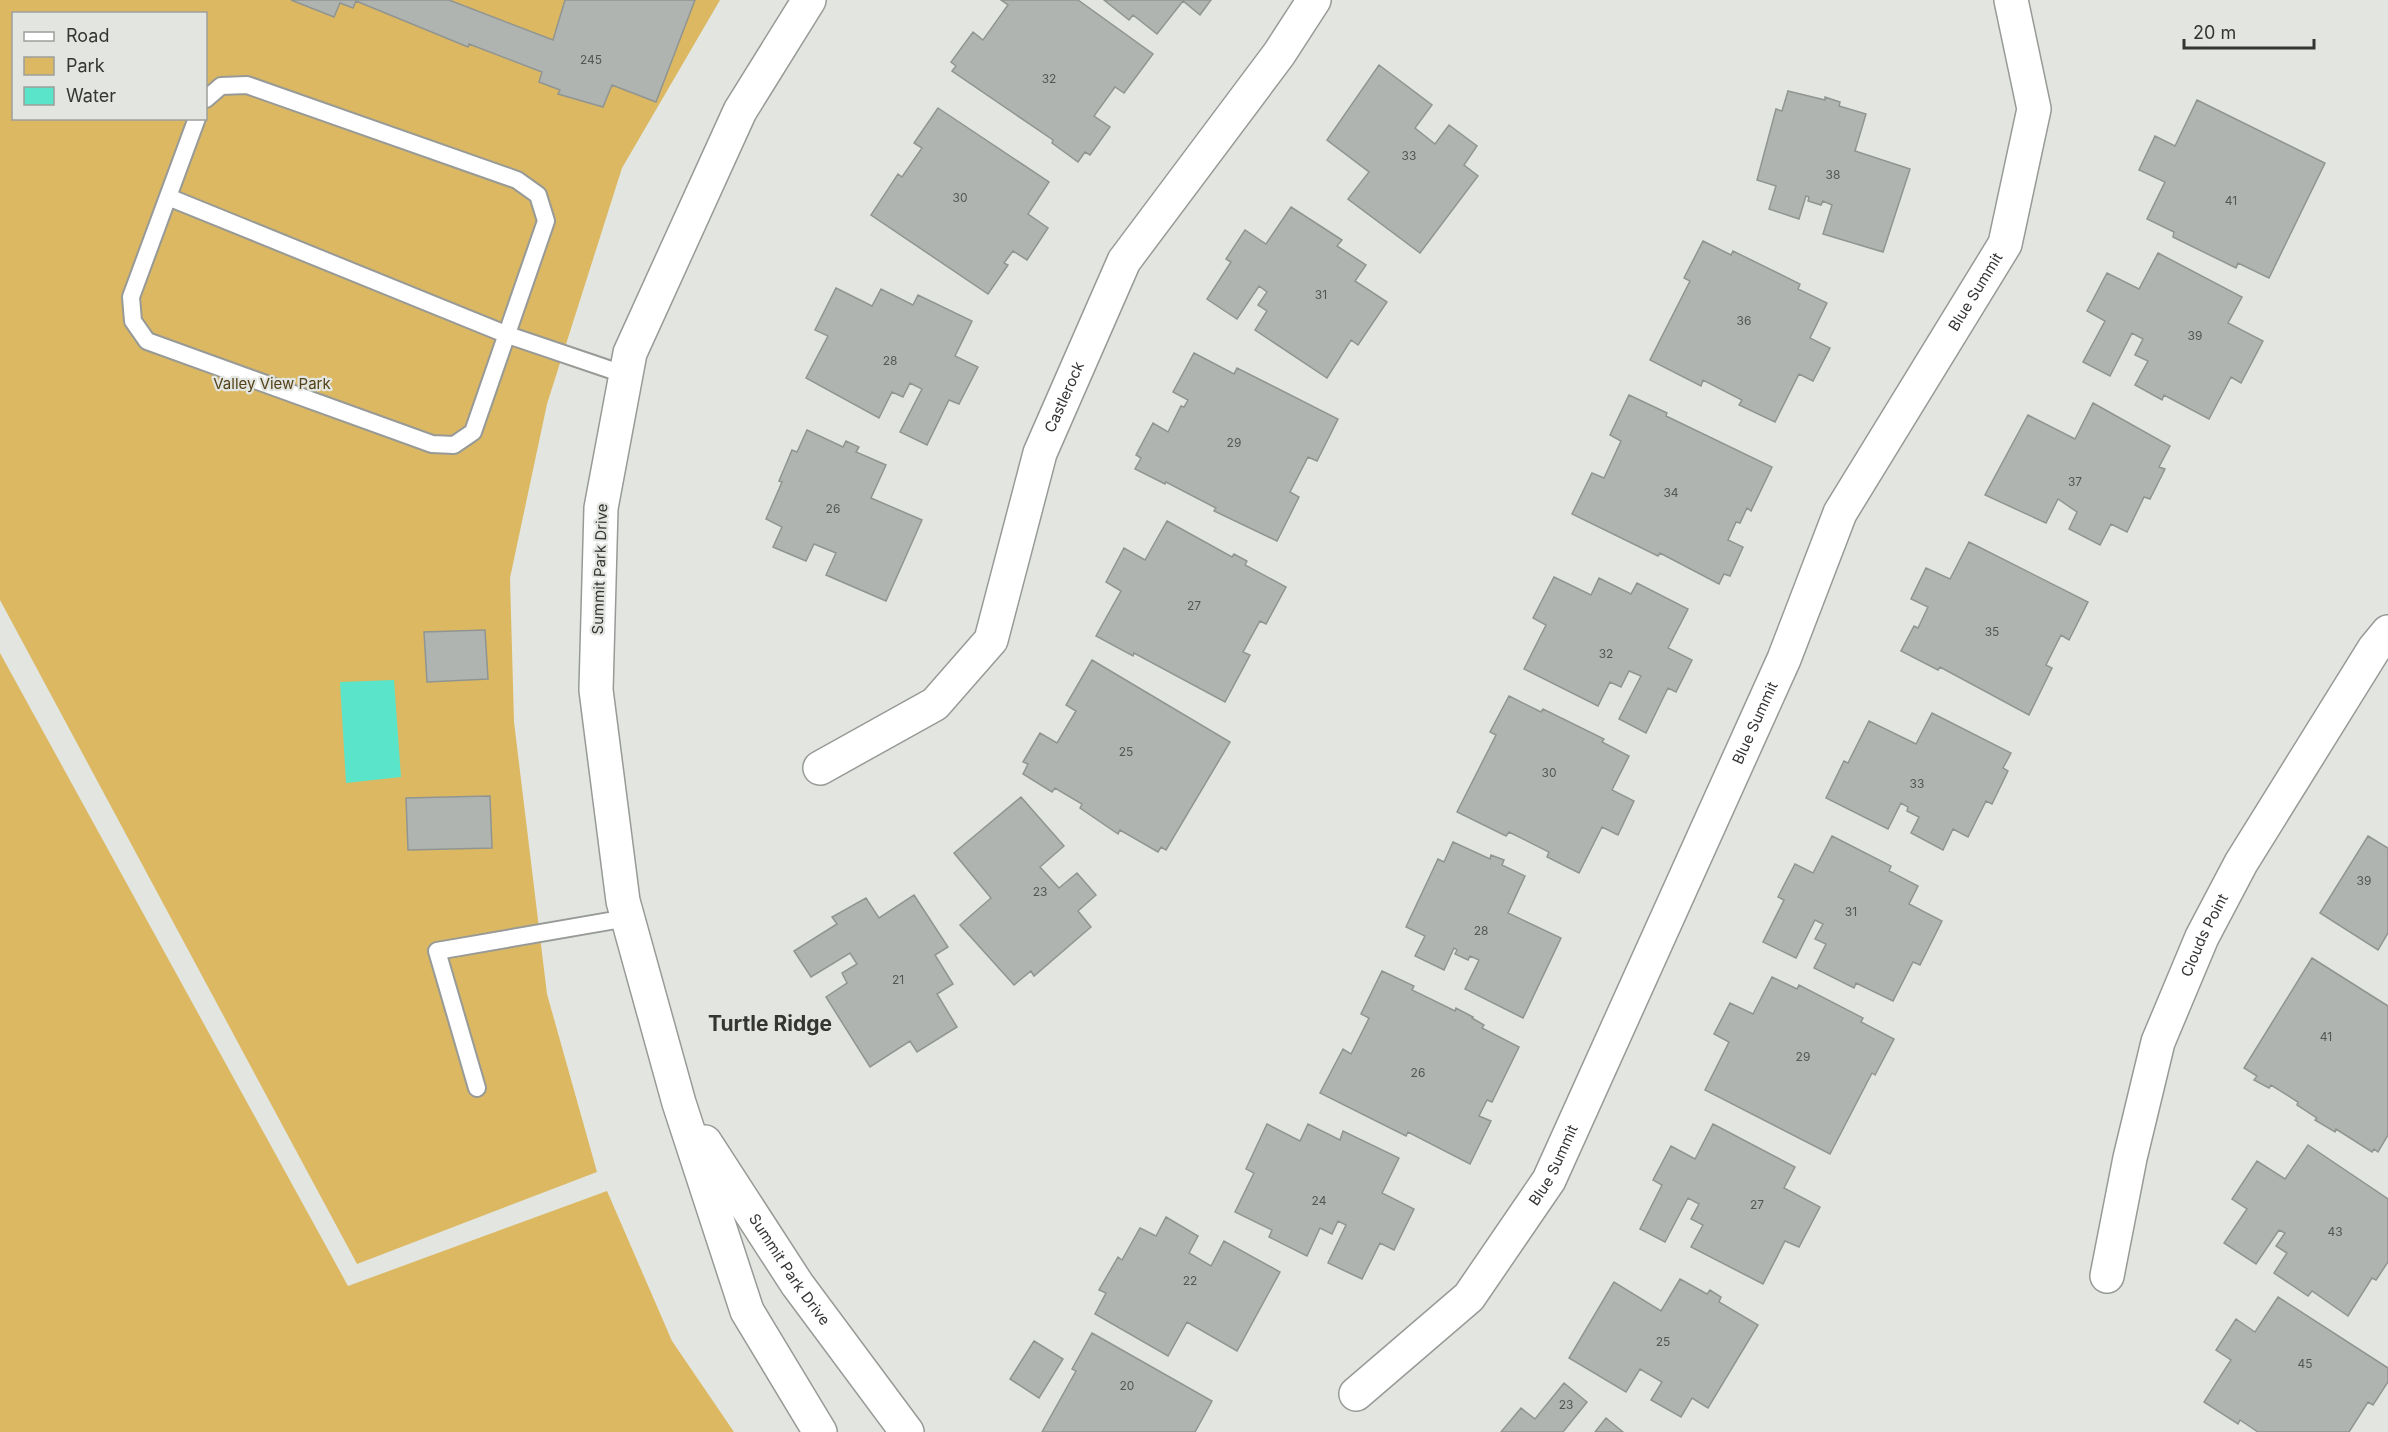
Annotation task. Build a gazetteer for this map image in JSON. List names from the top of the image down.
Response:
{
  "streets": {
    "street": [
      "Blue Summit",
      "Castlerock",
      "Summit Park Drive",
      "Clouds Point"
    ]
  },
  "districts": ["Turtle Ridge"],
  "parks": ["Valley View Park"],
  "house_numbers": [
    "245",
    "32",
    "33",
    "38",
    "30",
    "41",
    "31",
    "36",
    "39",
    "28",
    "29",
    "37",
    "34",
    "26",
    "27",
    "35",
    "32",
    "25",
    "30",
    "33",
    "39",
    "23",
    "31",
    "28",
    "21",
    "41",
    "29",
    "26",
    "24",
    "27",
    "43",
    "22",
    "25",
    "45",
    "20",
    "23"
  ],
  "legend": ["Road", "Park", "Water"],
  "scale_bar": "20 m"
}
